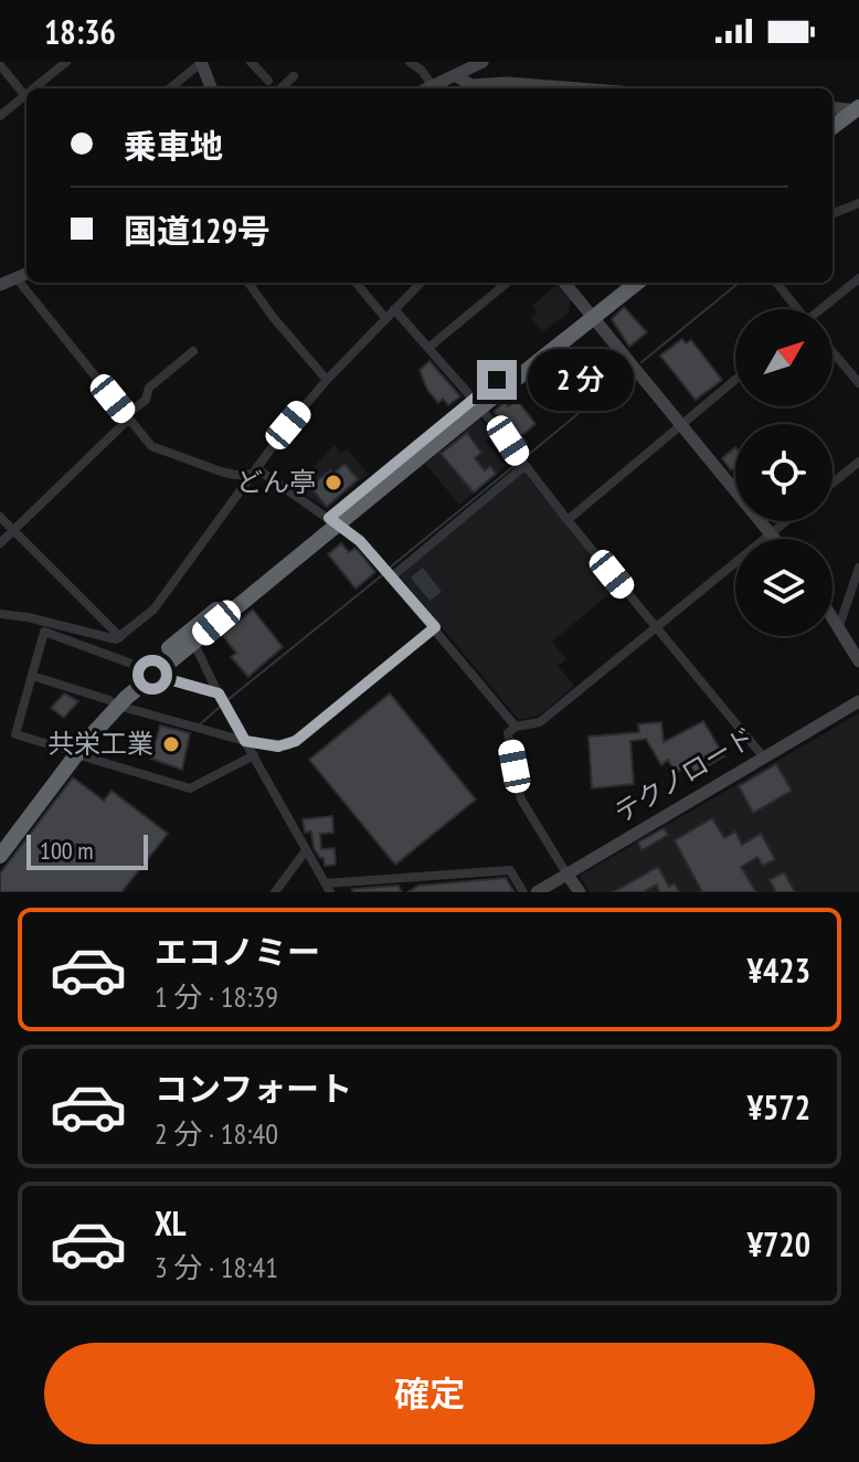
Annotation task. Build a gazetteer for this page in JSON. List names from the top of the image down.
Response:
{
  "streets": {
    "street": ["テクノロード"]
  },
  "places": ["どん亭", "共栄工業"],
  "scale_bar": "100 m",
  "north": "top right",
  "page": {
    "status": "18:36",
    "banner": ["乗車地", "国道129号"],
    "bubble": "2 分",
    "scale": "100 m",
    "list": [
      {
        "name": "エコノミー",
        "note": "1 分 · 18:39",
        "value": "¥423"
      },
      {
        "name": "コンフォート",
        "note": "2 分 · 18:40",
        "value": "¥572"
      },
      {
        "name": "XL",
        "note": "3 分 · 18:41",
        "value": "¥720"
      }
    ],
    "buttons": "確定"
  }
}
